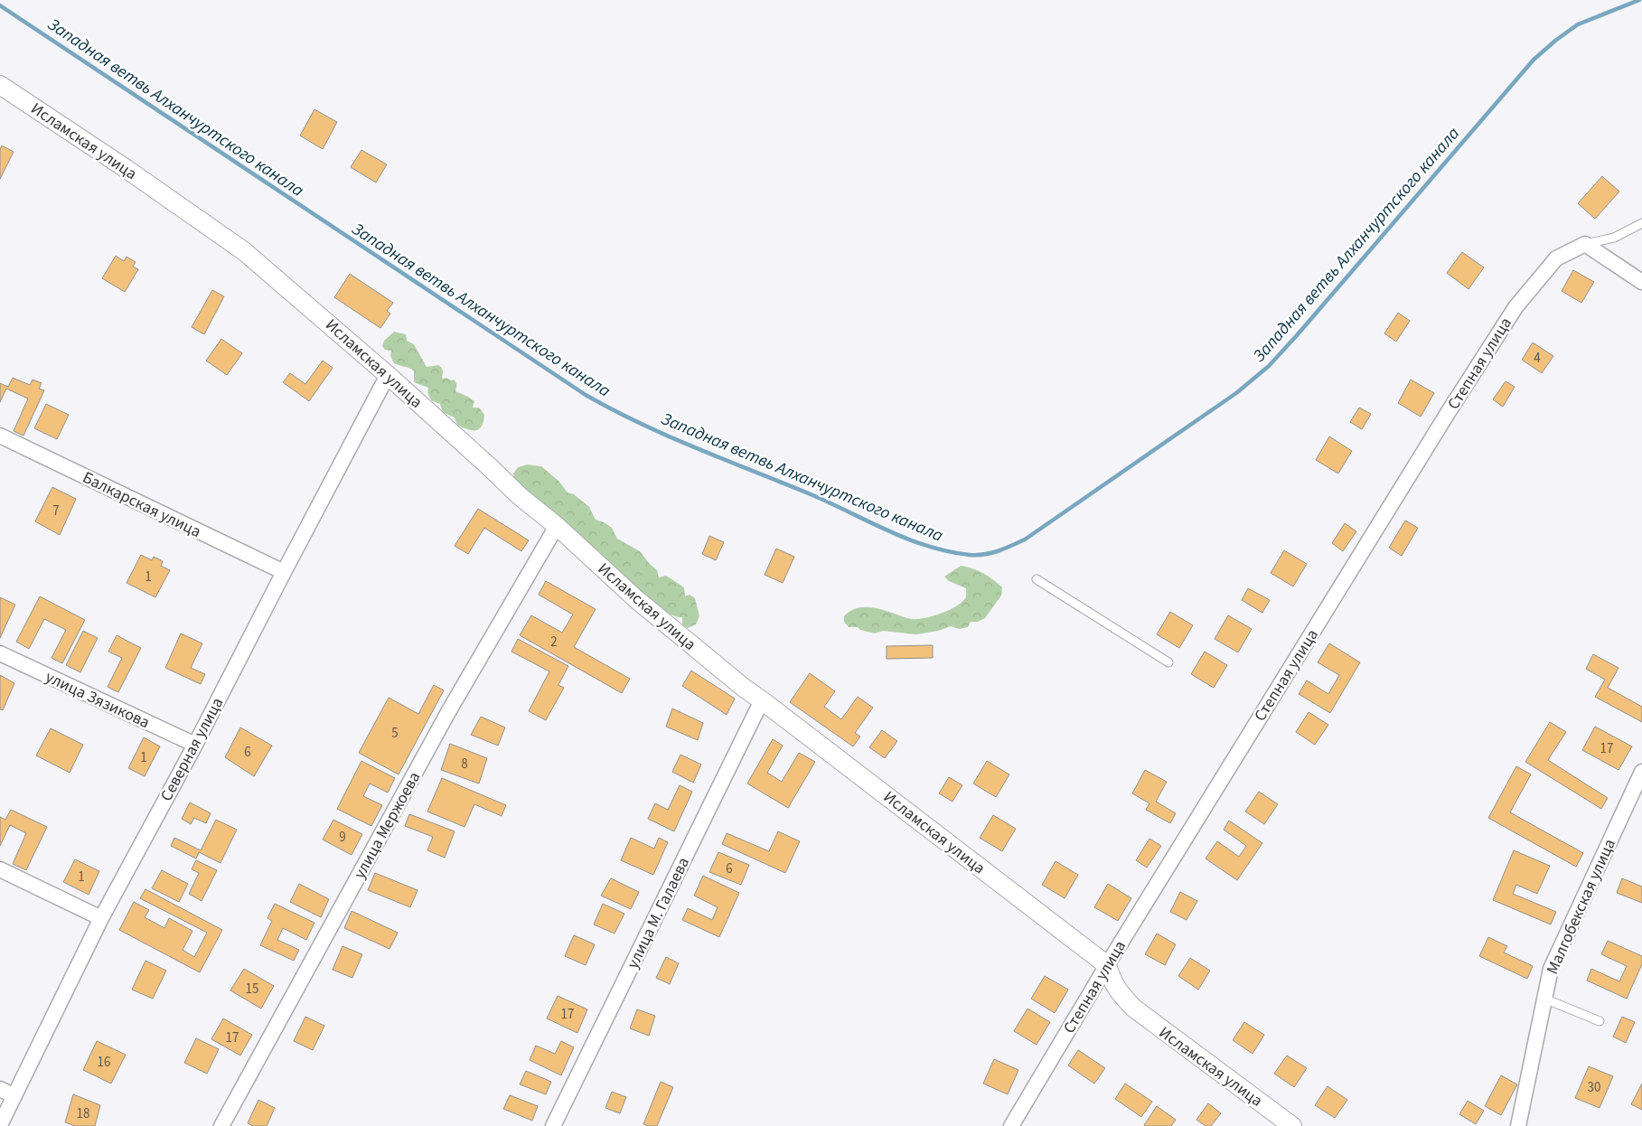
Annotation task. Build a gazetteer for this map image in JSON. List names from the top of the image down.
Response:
{
  "streets": {
    "street": [
      "Исламская улица",
      "Степная улица",
      "Балкарская улица",
      "улица Зязикова",
      "Северная улица",
      "улица Мержоева",
      "Малгобекская улица",
      "улица М. Галаева"
    ]
  },
  "crossings": [
    ["Исламская улица", "Степная улица"],
    ["Исламская улица", "Северная улица"],
    ["Исламская улица", "улица Мержоева"],
    ["Исламская улица", "улица М. Галаева"],
    ["Балкарская улица", "Северная улица"],
    ["улица Зязикова", "Северная улица"]
  ],
  "water": ["Западная ветвь Алханчуртского канала"],
  "house_numbers": [
    "4",
    "7",
    "1",
    "2",
    "5",
    "17",
    "6",
    "1",
    "8",
    "9",
    "6",
    "1",
    "15",
    "17",
    "17",
    "16",
    "30",
    "18"
  ]
}
